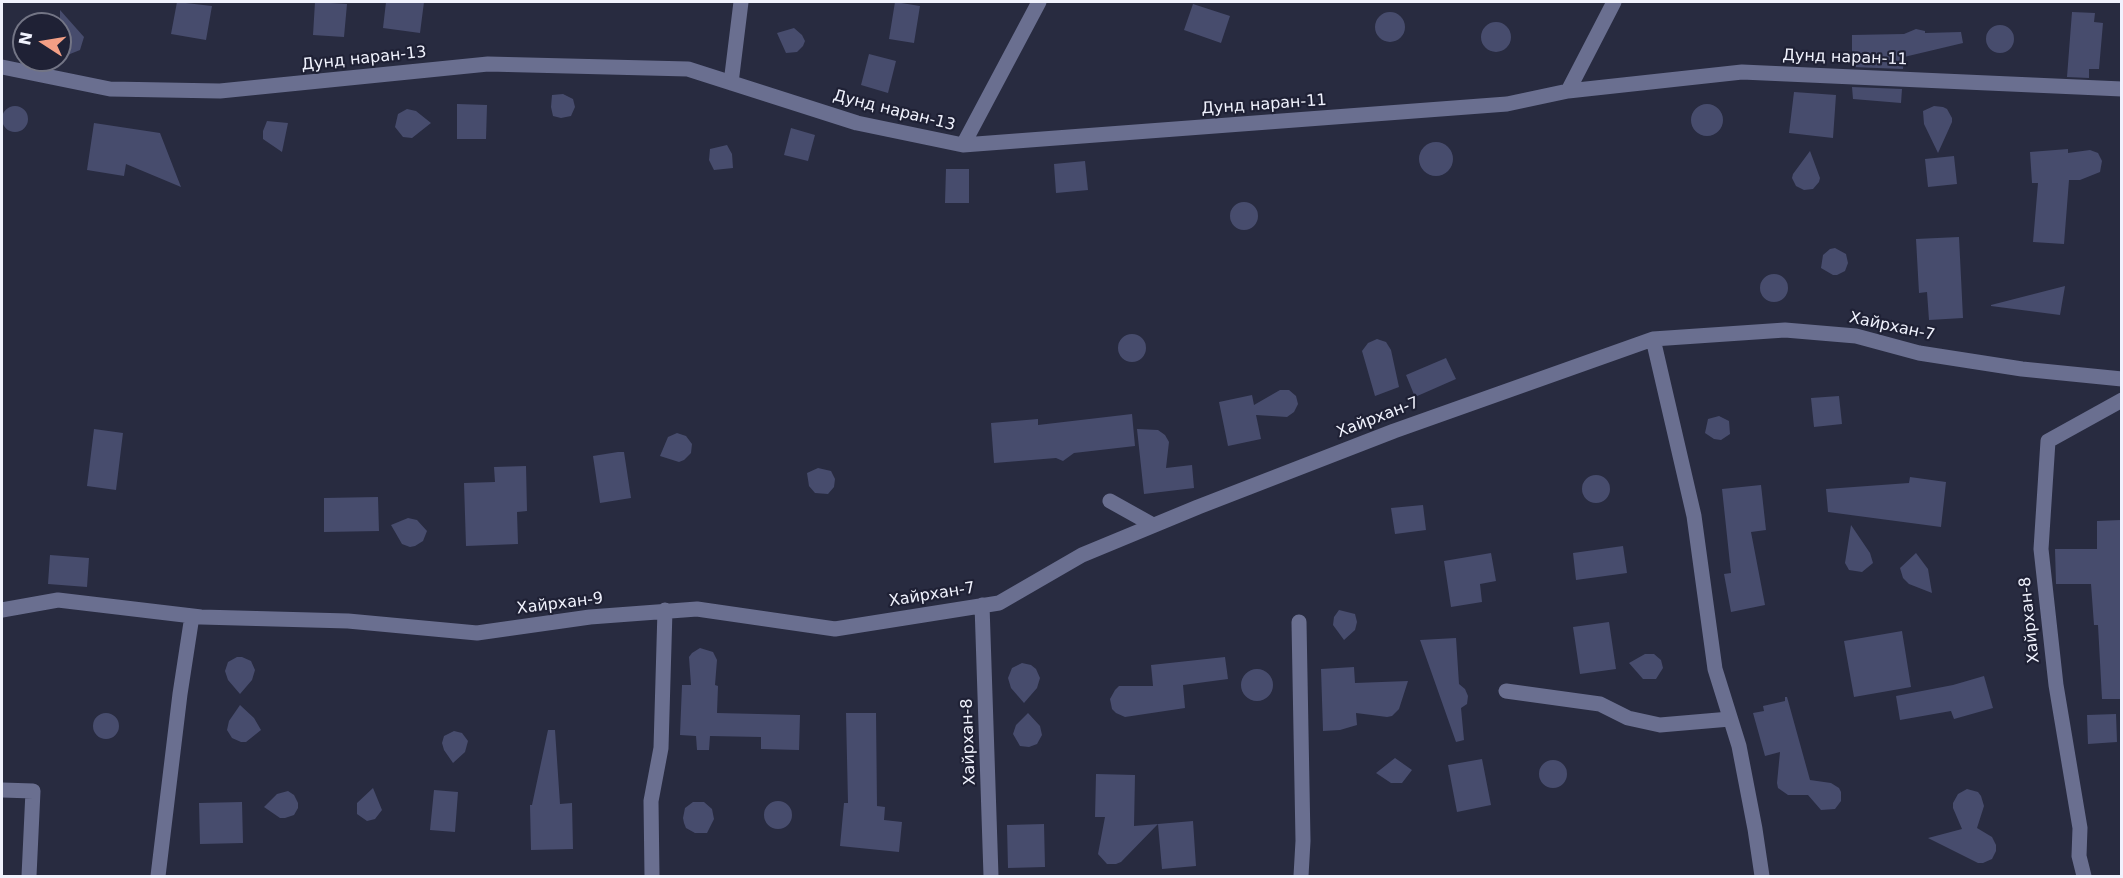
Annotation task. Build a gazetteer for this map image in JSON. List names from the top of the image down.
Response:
{
  "streets": {
    "street": [
      "Дунд наран-11",
      "Дунд наран-13",
      "Хайрхан-7",
      "Хайрхан-9",
      "Хайрхан-8"
    ]
  },
  "crossings": [
    ["Дунд наран-11", "Дунд наран-13"],
    ["Хайрхан-7", "Хайрхан-9"],
    ["Хайрхан-7", "Хайрхан-8"]
  ],
  "north": "left"
}
